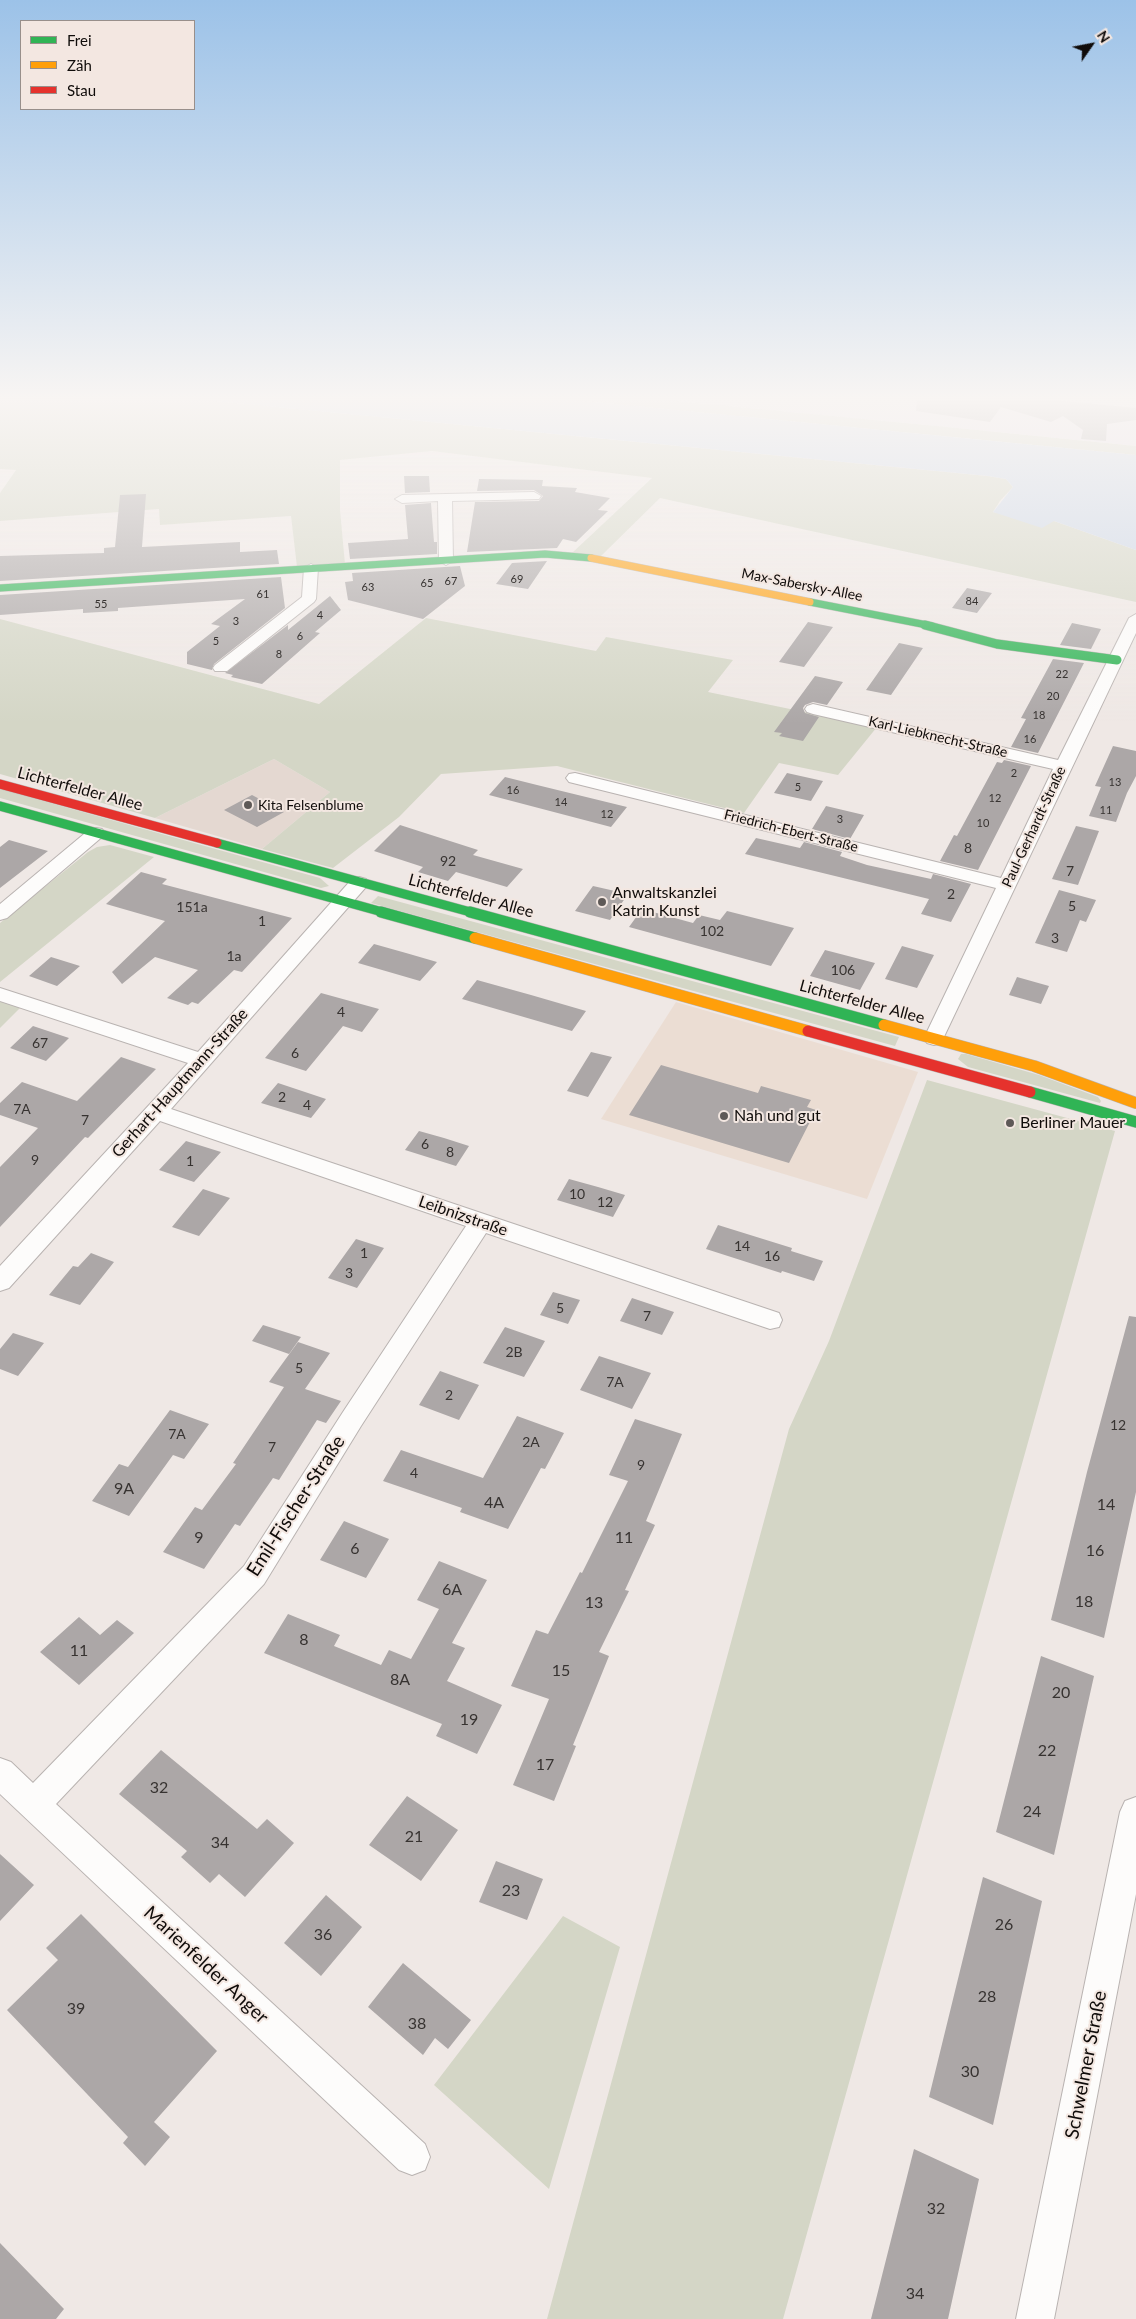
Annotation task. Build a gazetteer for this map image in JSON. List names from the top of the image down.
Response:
{
  "streets": {
    "main road": ["Max-Sabersky-Allee", "Lichterfelder Allee"],
    "street": [
      "Karl-Liebknecht-Straße",
      "Paul-Gerhardt-Straße",
      "Friedrich-Ebert-Straße",
      "Gerhart-Hauptmann-Straße",
      "Leibnizstraße",
      "Emil-Fischer-Straße",
      "Marienfelder Anger",
      "Schwelmer Straße"
    ]
  },
  "crossings": [
    ["Max-Sabersky-Allee", "Paul-Gerhardt-Straße"],
    ["Karl-Liebknecht-Straße", "Paul-Gerhardt-Straße"],
    ["Lichterfelder Allee", "Paul-Gerhardt-Straße"],
    ["Lichterfelder Allee", "Gerhart-Hauptmann-Straße"],
    ["Paul-Gerhardt-Straße", "Friedrich-Ebert-Straße"],
    ["Gerhart-Hauptmann-Straße", "Leibnizstraße"],
    ["Leibnizstraße", "Emil-Fischer-Straße"],
    ["Emil-Fischer-Straße", "Marienfelder Anger"]
  ],
  "places": [
    "Kita Felsenblume",
    "Anwaltskanzlei Katrin Kunst",
    "Nah und gut",
    "Berliner Mauer"
  ],
  "house_numbers": [
    "69",
    "67",
    "65",
    "63",
    "61",
    "84",
    "55",
    "4",
    "3",
    "6",
    "5",
    "8",
    "22",
    "20",
    "18",
    "16",
    "2",
    "13",
    "5",
    "16",
    "12",
    "14",
    "11",
    "12",
    "3",
    "10",
    "8",
    "92",
    "7",
    "2",
    "5",
    "151a",
    "1",
    "102",
    "3",
    "1a",
    "106",
    "4",
    "67",
    "6",
    "2",
    "4",
    "7A",
    "7",
    "6",
    "8",
    "9",
    "1",
    "10",
    "12",
    "14",
    "1",
    "16",
    "3",
    "5",
    "7",
    "2B",
    "5",
    "7A",
    "2",
    "12",
    "7A",
    "2A",
    "7",
    "9",
    "4",
    "9A",
    "4A",
    "14",
    "9",
    "11",
    "6",
    "16",
    "6A",
    "18",
    "13",
    "8",
    "11",
    "15",
    "8A",
    "20",
    "19",
    "22",
    "17",
    "32",
    "24",
    "21",
    "34",
    "23",
    "26",
    "36",
    "28",
    "39",
    "38",
    "30",
    "32",
    "34"
  ],
  "legend": ["Frei", "Zäh", "Stau"],
  "north": "top right"
}
